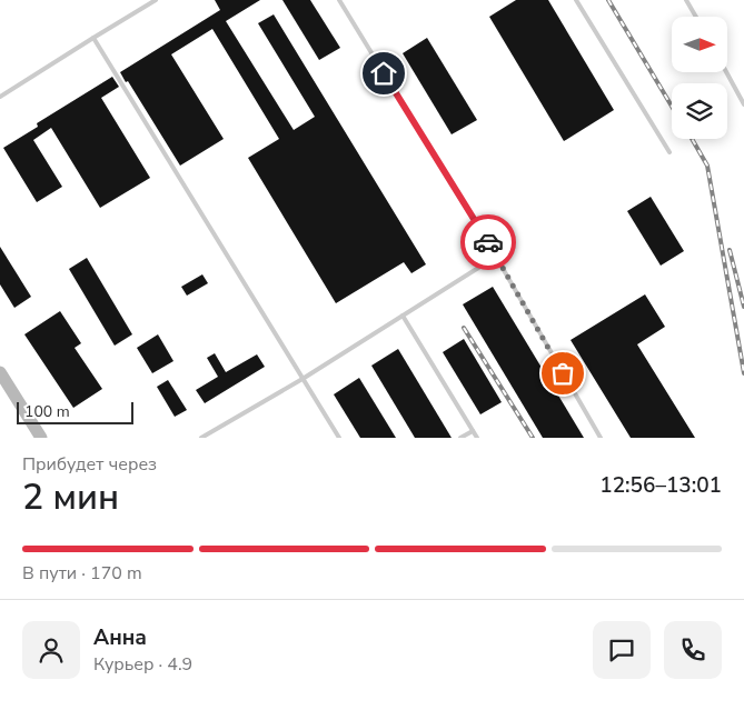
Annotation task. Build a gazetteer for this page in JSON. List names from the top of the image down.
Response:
{
  "scale_bar": "100 m",
  "north": "right",
  "page": {
    "scale": "100 m",
    "heading": ["2 мин", "Прибудет через", "12:56–13:01"],
    "panel": ["Анна", "Курьер · 4.9"],
    "bar": "В пути · 170 m"
  }
}
